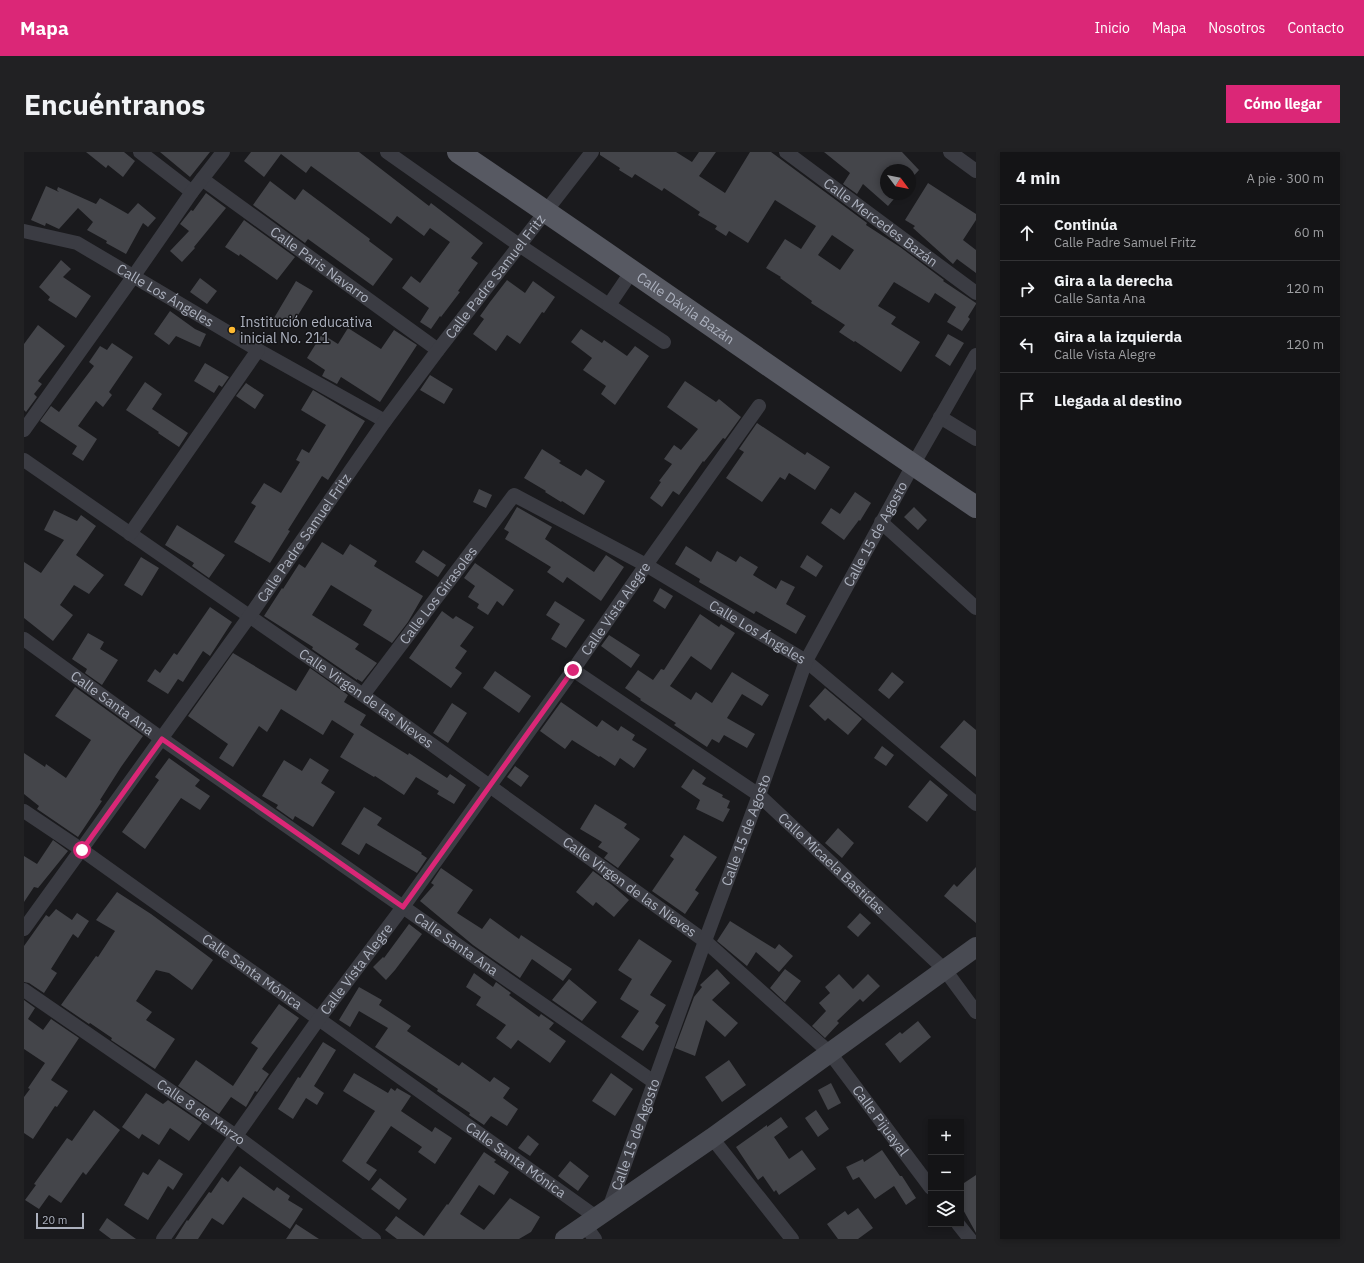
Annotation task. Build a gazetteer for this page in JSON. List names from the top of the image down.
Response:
{
  "streets": {
    "main road": ["Calle Dávila Bazán"],
    "street": [
      "Calle Mercedes Bazán",
      "Calle Paris Navarro",
      "Calle Padre Samuel Fritz",
      "Calle Los Ángeles",
      "Calle 15 de Agosto",
      "Calle Los Girasoles",
      "Calle Vista Alegre",
      "Calle Virgen de las Nieves",
      "Calle Santa Ana",
      "Calle Micaela Bastidas",
      "Calle Santa Mónica",
      "Calle 8 de Marzo",
      "Calle Pijuayal"
    ]
  },
  "crossings": [
    ["Calle Paris Navarro", "Calle Padre Samuel Fritz"],
    ["Calle Padre Samuel Fritz", "Calle Los Ángeles"],
    ["Calle Padre Samuel Fritz", "Calle Dávila Bazán"],
    ["Calle Padre Samuel Fritz", "Calle Virgen de las Nieves"],
    ["Calle Padre Samuel Fritz", "Calle Santa Ana"],
    ["Calle Padre Samuel Fritz", "Calle Santa Mónica"],
    ["Calle Los Ángeles", "Calle 15 de Agosto"],
    ["Calle Los Ángeles", "Calle Los Girasoles"],
    ["Calle Los Ángeles", "Calle Vista Alegre"],
    ["Calle Dávila Bazán", "Calle 15 de Agosto"],
    ["Calle 15 de Agosto", "Calle Virgen de las Nieves"],
    ["Calle 15 de Agosto", "Calle Santa Ana"],
    ["Calle 15 de Agosto", "Calle Micaela Bastidas"],
    ["Calle 15 de Agosto", "Calle Santa Mónica"],
    ["Calle 15 de Agosto", "Calle Pijuayal"],
    ["Calle Los Girasoles", "Calle Virgen de las Nieves"],
    ["Calle Vista Alegre", "Calle Virgen de las Nieves"],
    ["Calle Vista Alegre", "Calle Santa Ana"],
    ["Calle Vista Alegre", "Calle Micaela Bastidas"],
    ["Calle Vista Alegre", "Calle Santa Mónica"],
    ["Calle Vista Alegre", "Calle 8 de Marzo"],
    ["Calle Virgen de las Nieves", "Calle Pijuayal"]
  ],
  "places": ["Institución educativa inicial No. 211"],
  "scale_bar": "20 m",
  "north": "bottom right",
  "page": {
    "header": "Mapa",
    "nav": [
      "Inicio",
      "Mapa",
      "Nosotros",
      "Contacto"
    ],
    "buttons": "Cómo llegar",
    "title": "Encuéntranos",
    "heading": ["4 min", "A pie · 300 m"],
    "list": [
      ["Continúa", "Calle Padre Samuel Fritz", "60 m"],
      ["Gira a la derecha", "Calle Santa Ana", "120 m"],
      ["Gira a la izquierda", "Calle Vista Alegre", "120 m"],
      "Llegada al destino"
    ],
    "map_buttons": ["+", "−"],
    "scale": "20 m"
  }
}
